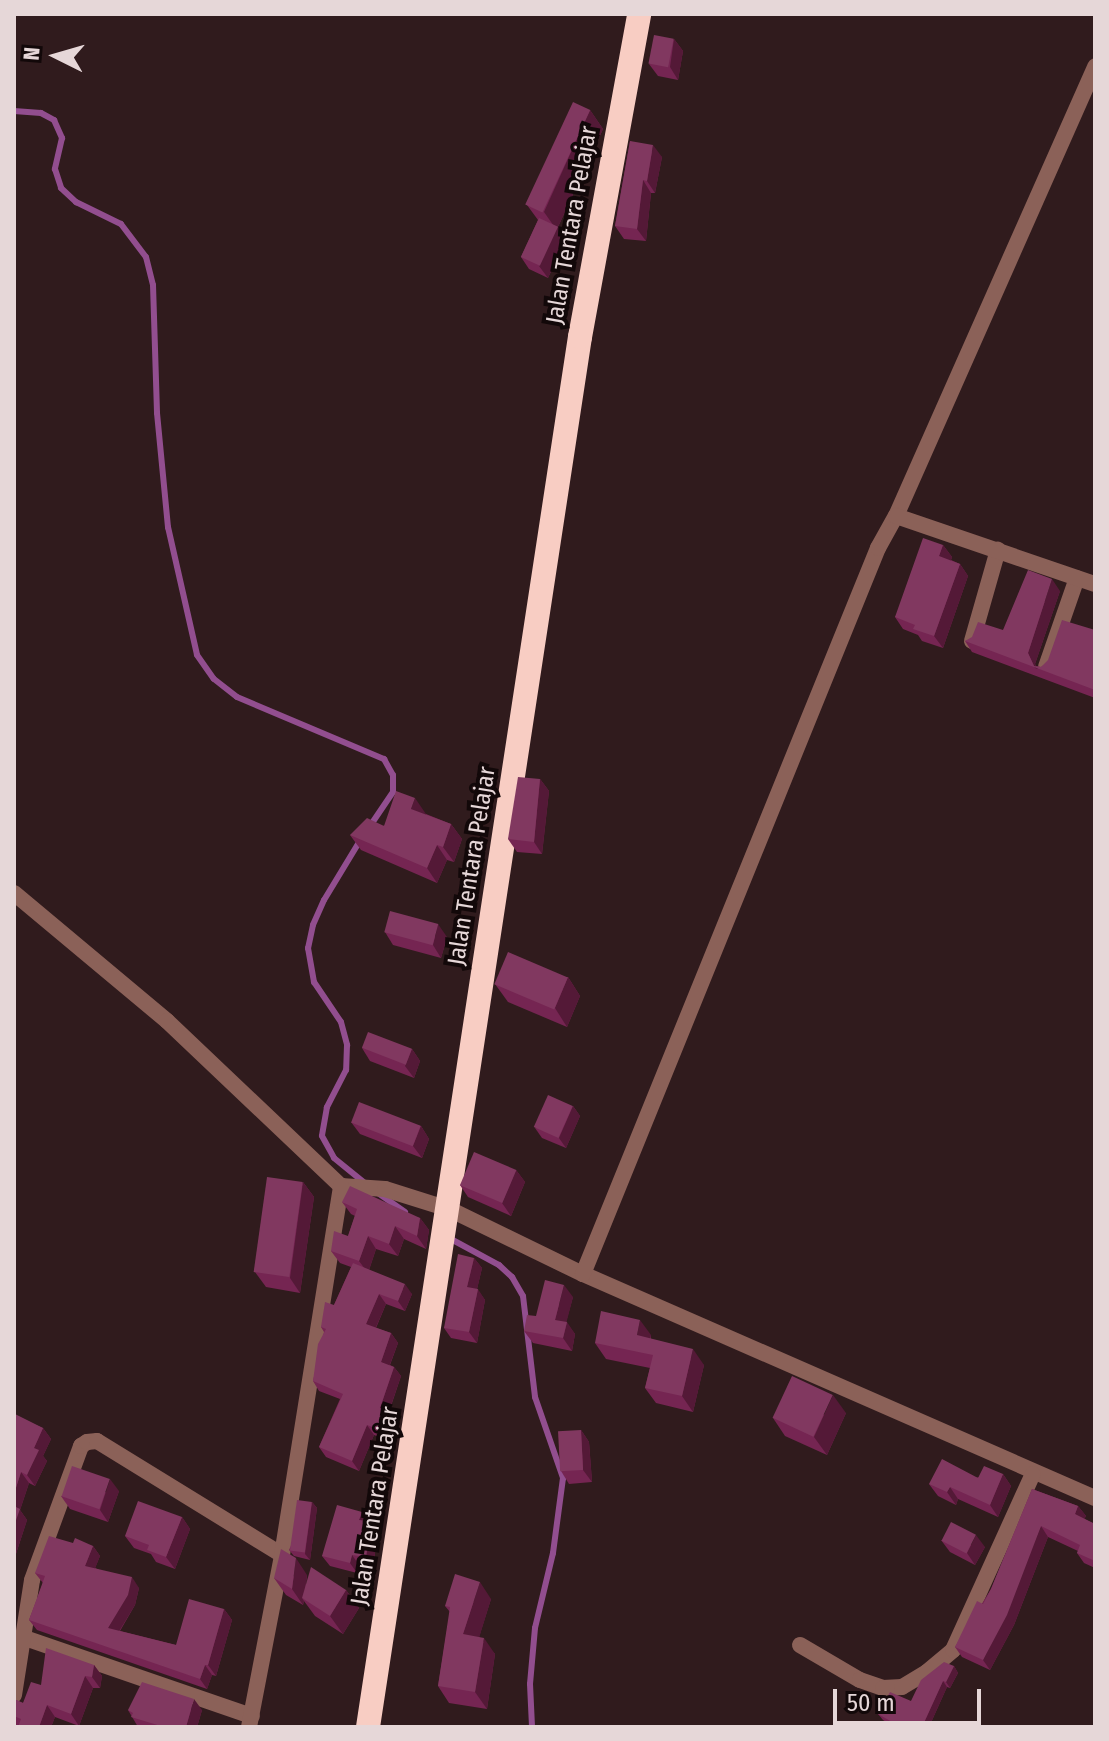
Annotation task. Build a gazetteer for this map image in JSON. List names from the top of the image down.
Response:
{
  "streets": {
    "highway": ["Jalan Tentara Pelajar"]
  },
  "scale_bar": "50 m",
  "north": "left"
}
